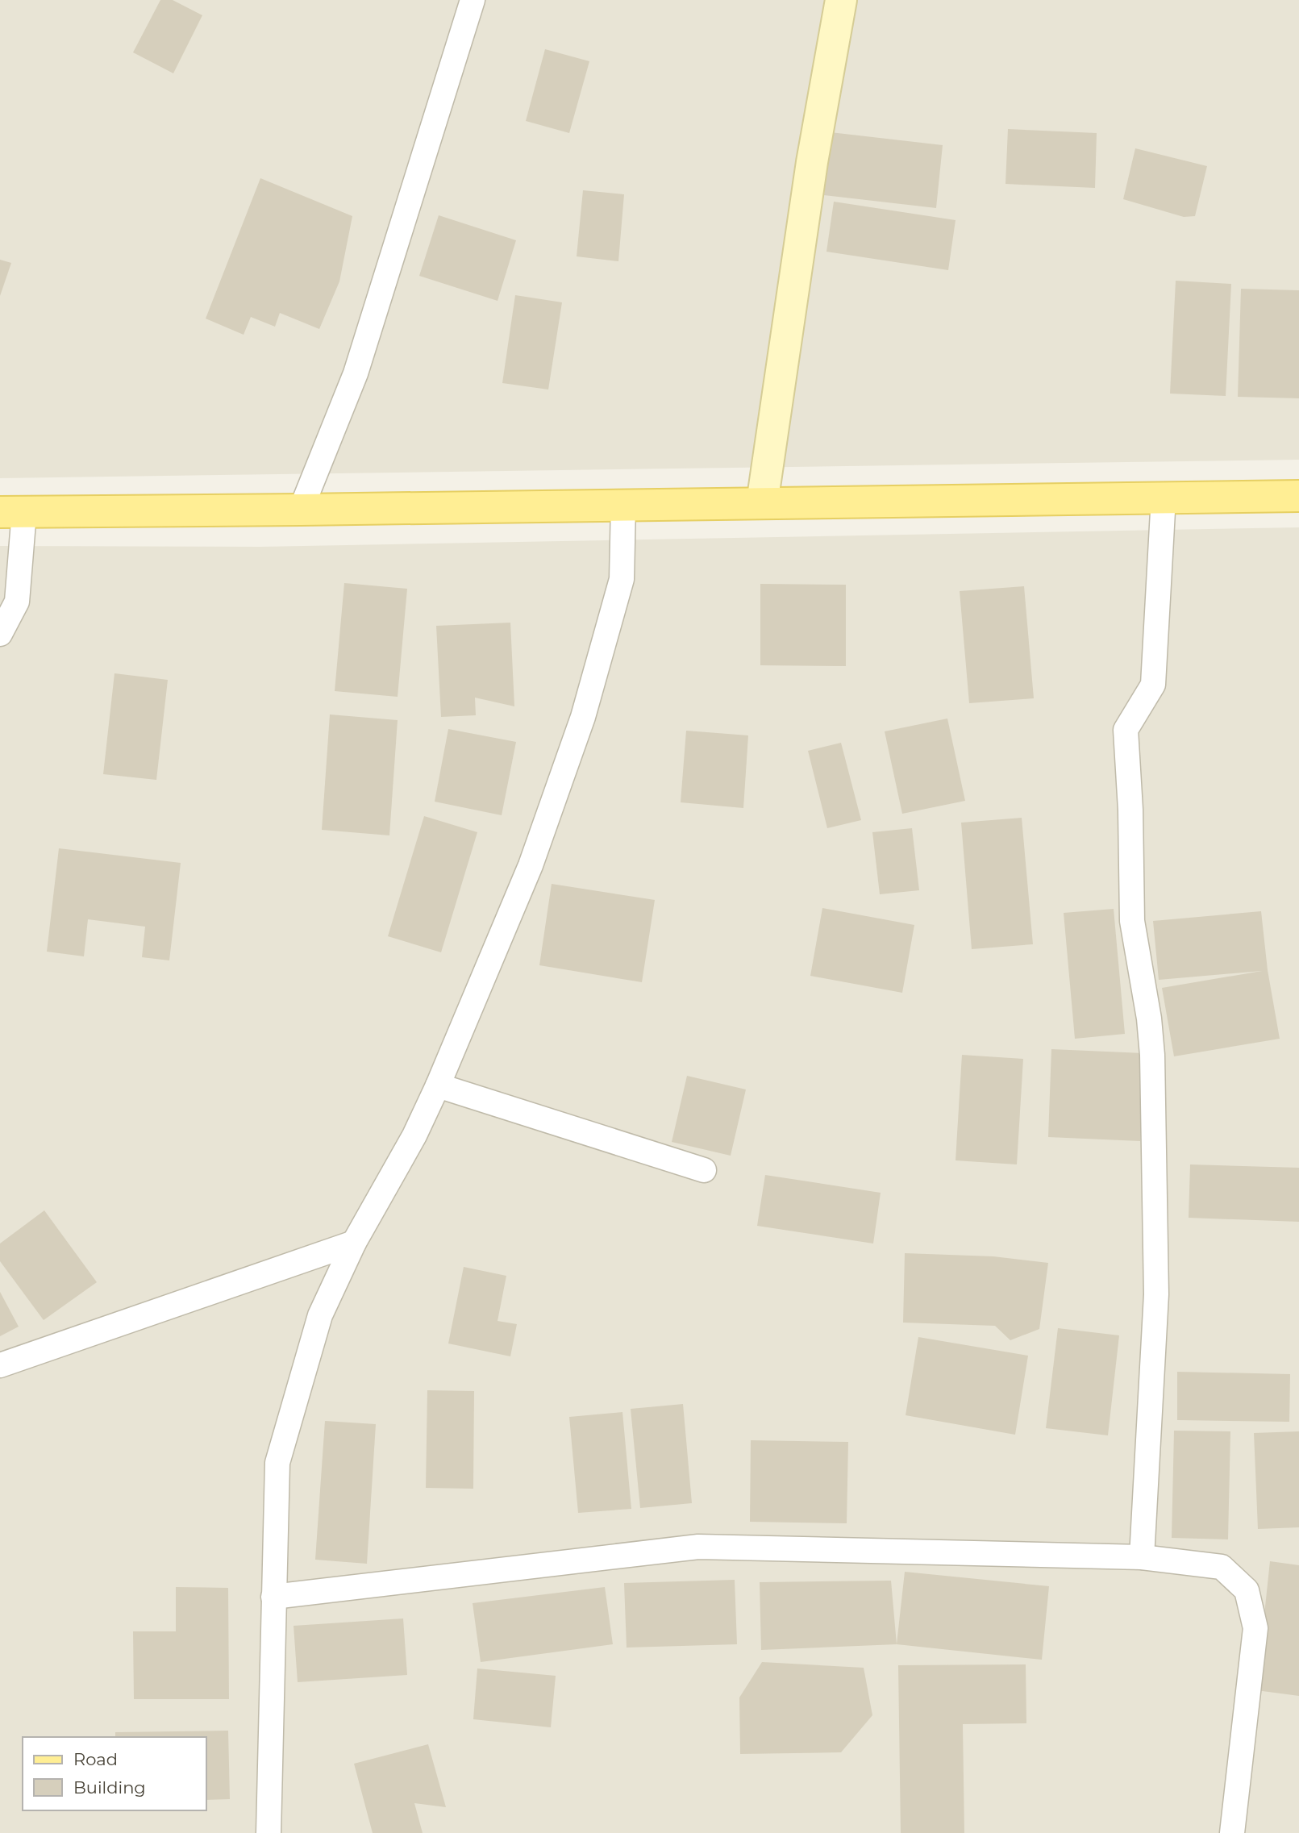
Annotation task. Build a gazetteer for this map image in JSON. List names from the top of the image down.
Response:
{
  "legend": ["Road", "Building"]
}
